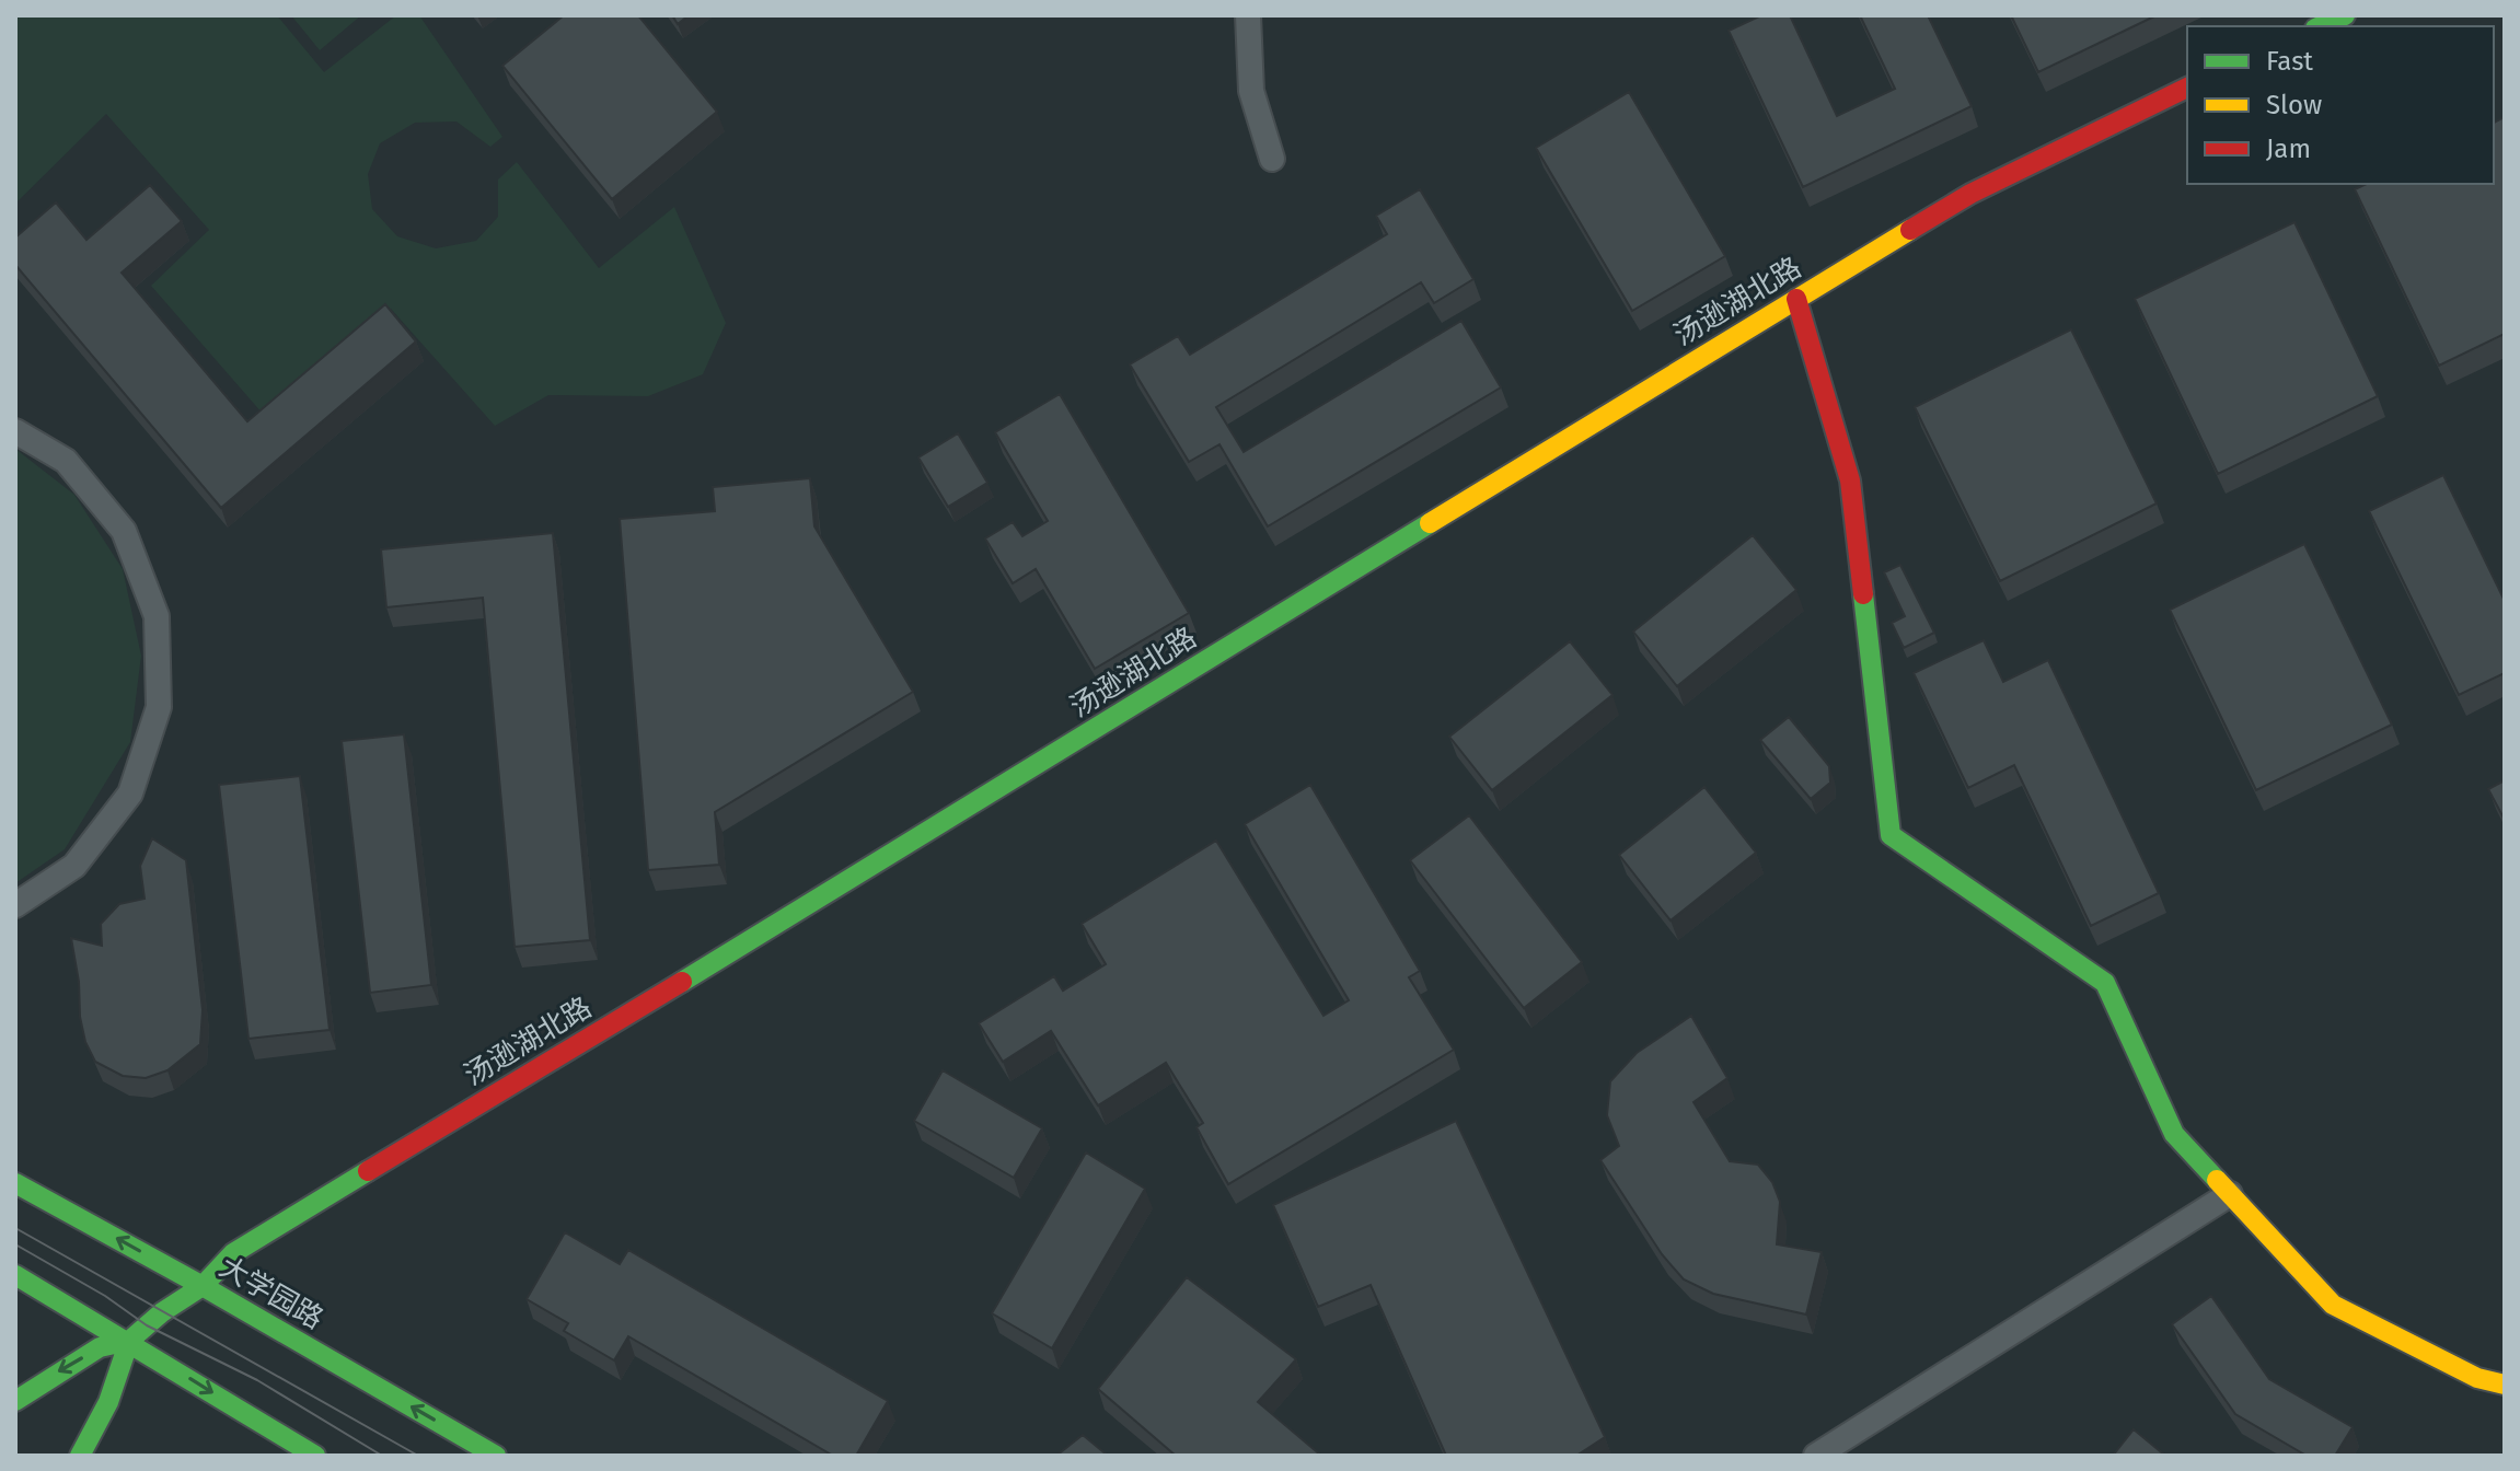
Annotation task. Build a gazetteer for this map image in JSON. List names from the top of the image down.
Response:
{
  "streets": {
    "main road": ["汤逊湖北路", "大学园路"]
  },
  "crossings": [
    ["汤逊湖北路", "大学园路"]
  ],
  "legend": ["Fast", "Slow", "Jam"]
}
